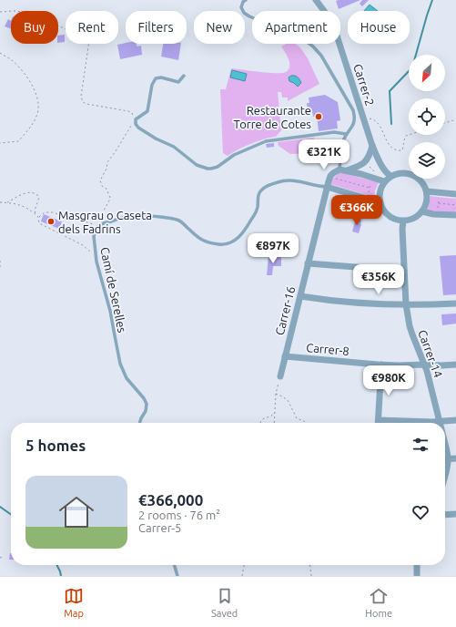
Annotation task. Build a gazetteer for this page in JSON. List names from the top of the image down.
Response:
{
  "streets": {
    "street": [
      "Carrer-2",
      "Carrer-16",
      "Carrer-8",
      "Carrer-14"
    ],
    "lane": ["Camí de Serelles"]
  },
  "crossings": [
    ["Carrer-2", "Carrer-14"],
    ["Carrer-16", "Carrer-8"],
    ["Carrer-8", "Carrer-14"]
  ],
  "places": ["Restaurante Torre de Cotes", "Masgrau o Caseta dels Fadrins"],
  "north": "bottom left",
  "page": {
    "chip": [
      "Buy",
      "Rent",
      "Filters",
      "New",
      "Apartment",
      "House"
    ],
    "price": [
      "€321K",
      "€366K",
      "€897K",
      "€356K",
      "€980K"
    ],
    "heading": "5 homes",
    "list": [
      {
        "name": "€366,000",
        "note": "2 rooms · 76 m² · Carrer-5"
      }
    ],
    "tabs": ["Map", "Saved", "Home"]
  }
}
